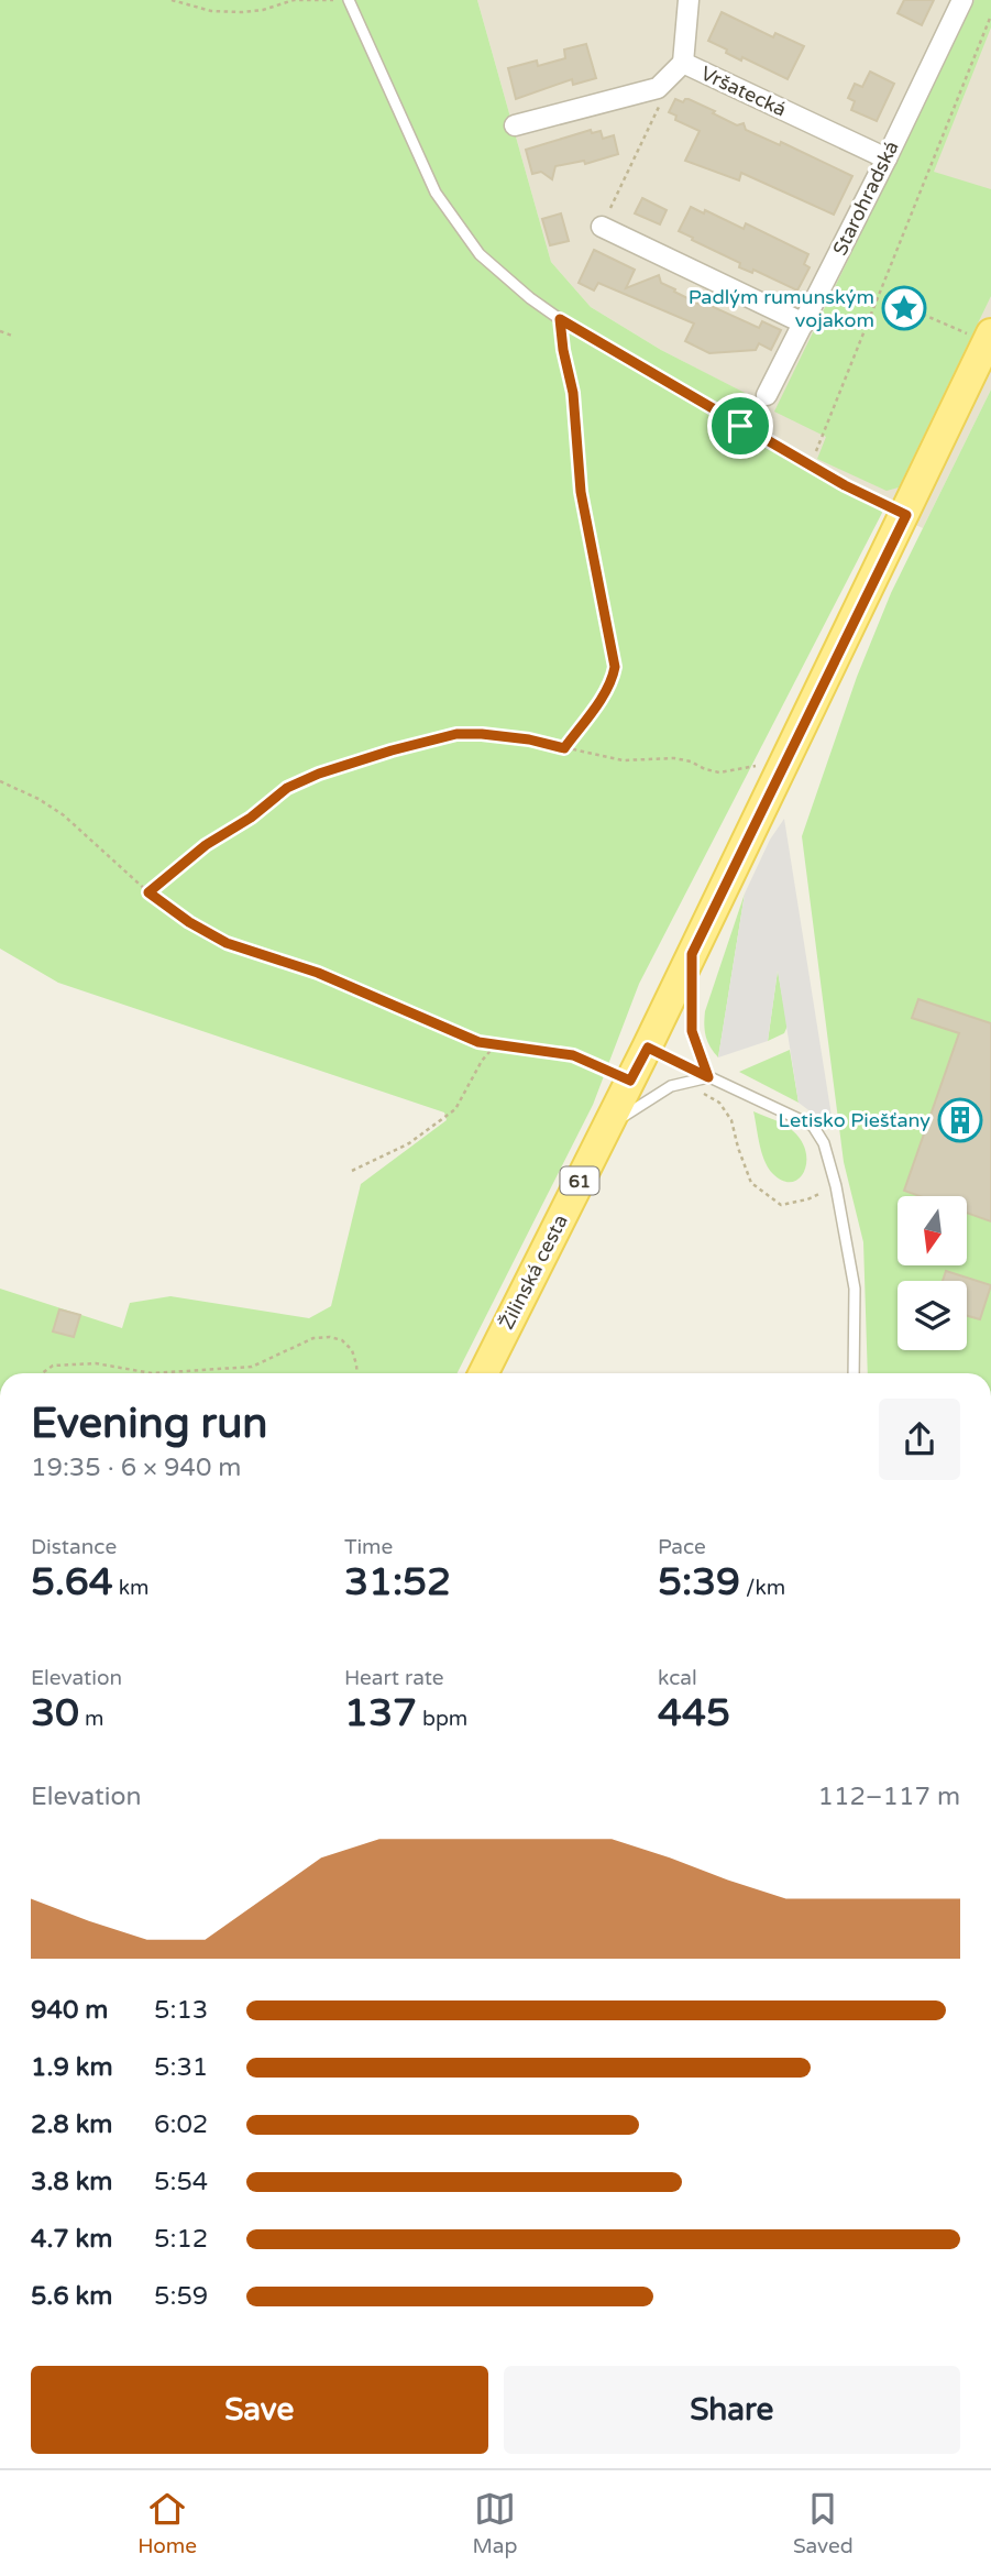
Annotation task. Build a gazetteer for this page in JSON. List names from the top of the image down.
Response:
{
  "streets": {
    "main road": ["61", "Žilinská cesta"],
    "street": ["Vršatecká", "Starohradská"]
  },
  "crossings": [
    ["Vršatecká", "Starohradská"]
  ],
  "places": {
    "place": ["Padlým rumunským vojakom"],
    "building": ["Letisko Piešťany"]
  },
  "north": "bottom",
  "page": {
    "heading": ["Evening run", "19:35 · 6 × 940 m"],
    "stats": [
      ["Distance", "5.64 km"],
      ["Time", "31:52"],
      ["Pace", "5:39 /km"],
      ["Elevation", "30 m"],
      ["Heart rate", "137 bpm"],
      ["kcal", "445"]
    ],
    "chart": ["Elevation", "112–117 m"],
    "list": [
      {
        "name": "940 m",
        "note": "5:13"
      },
      {
        "name": "1.9 km",
        "note": "5:31"
      },
      {
        "name": "2.8 km",
        "note": "6:02"
      },
      {
        "name": "3.8 km",
        "note": "5:54"
      },
      {
        "name": "4.7 km",
        "note": "5:12"
      },
      {
        "name": "5.6 km",
        "note": "5:59"
      }
    ],
    "buttons": ["Save", "Share"],
    "tabs": ["Home", "Map", "Saved"]
  }
}
